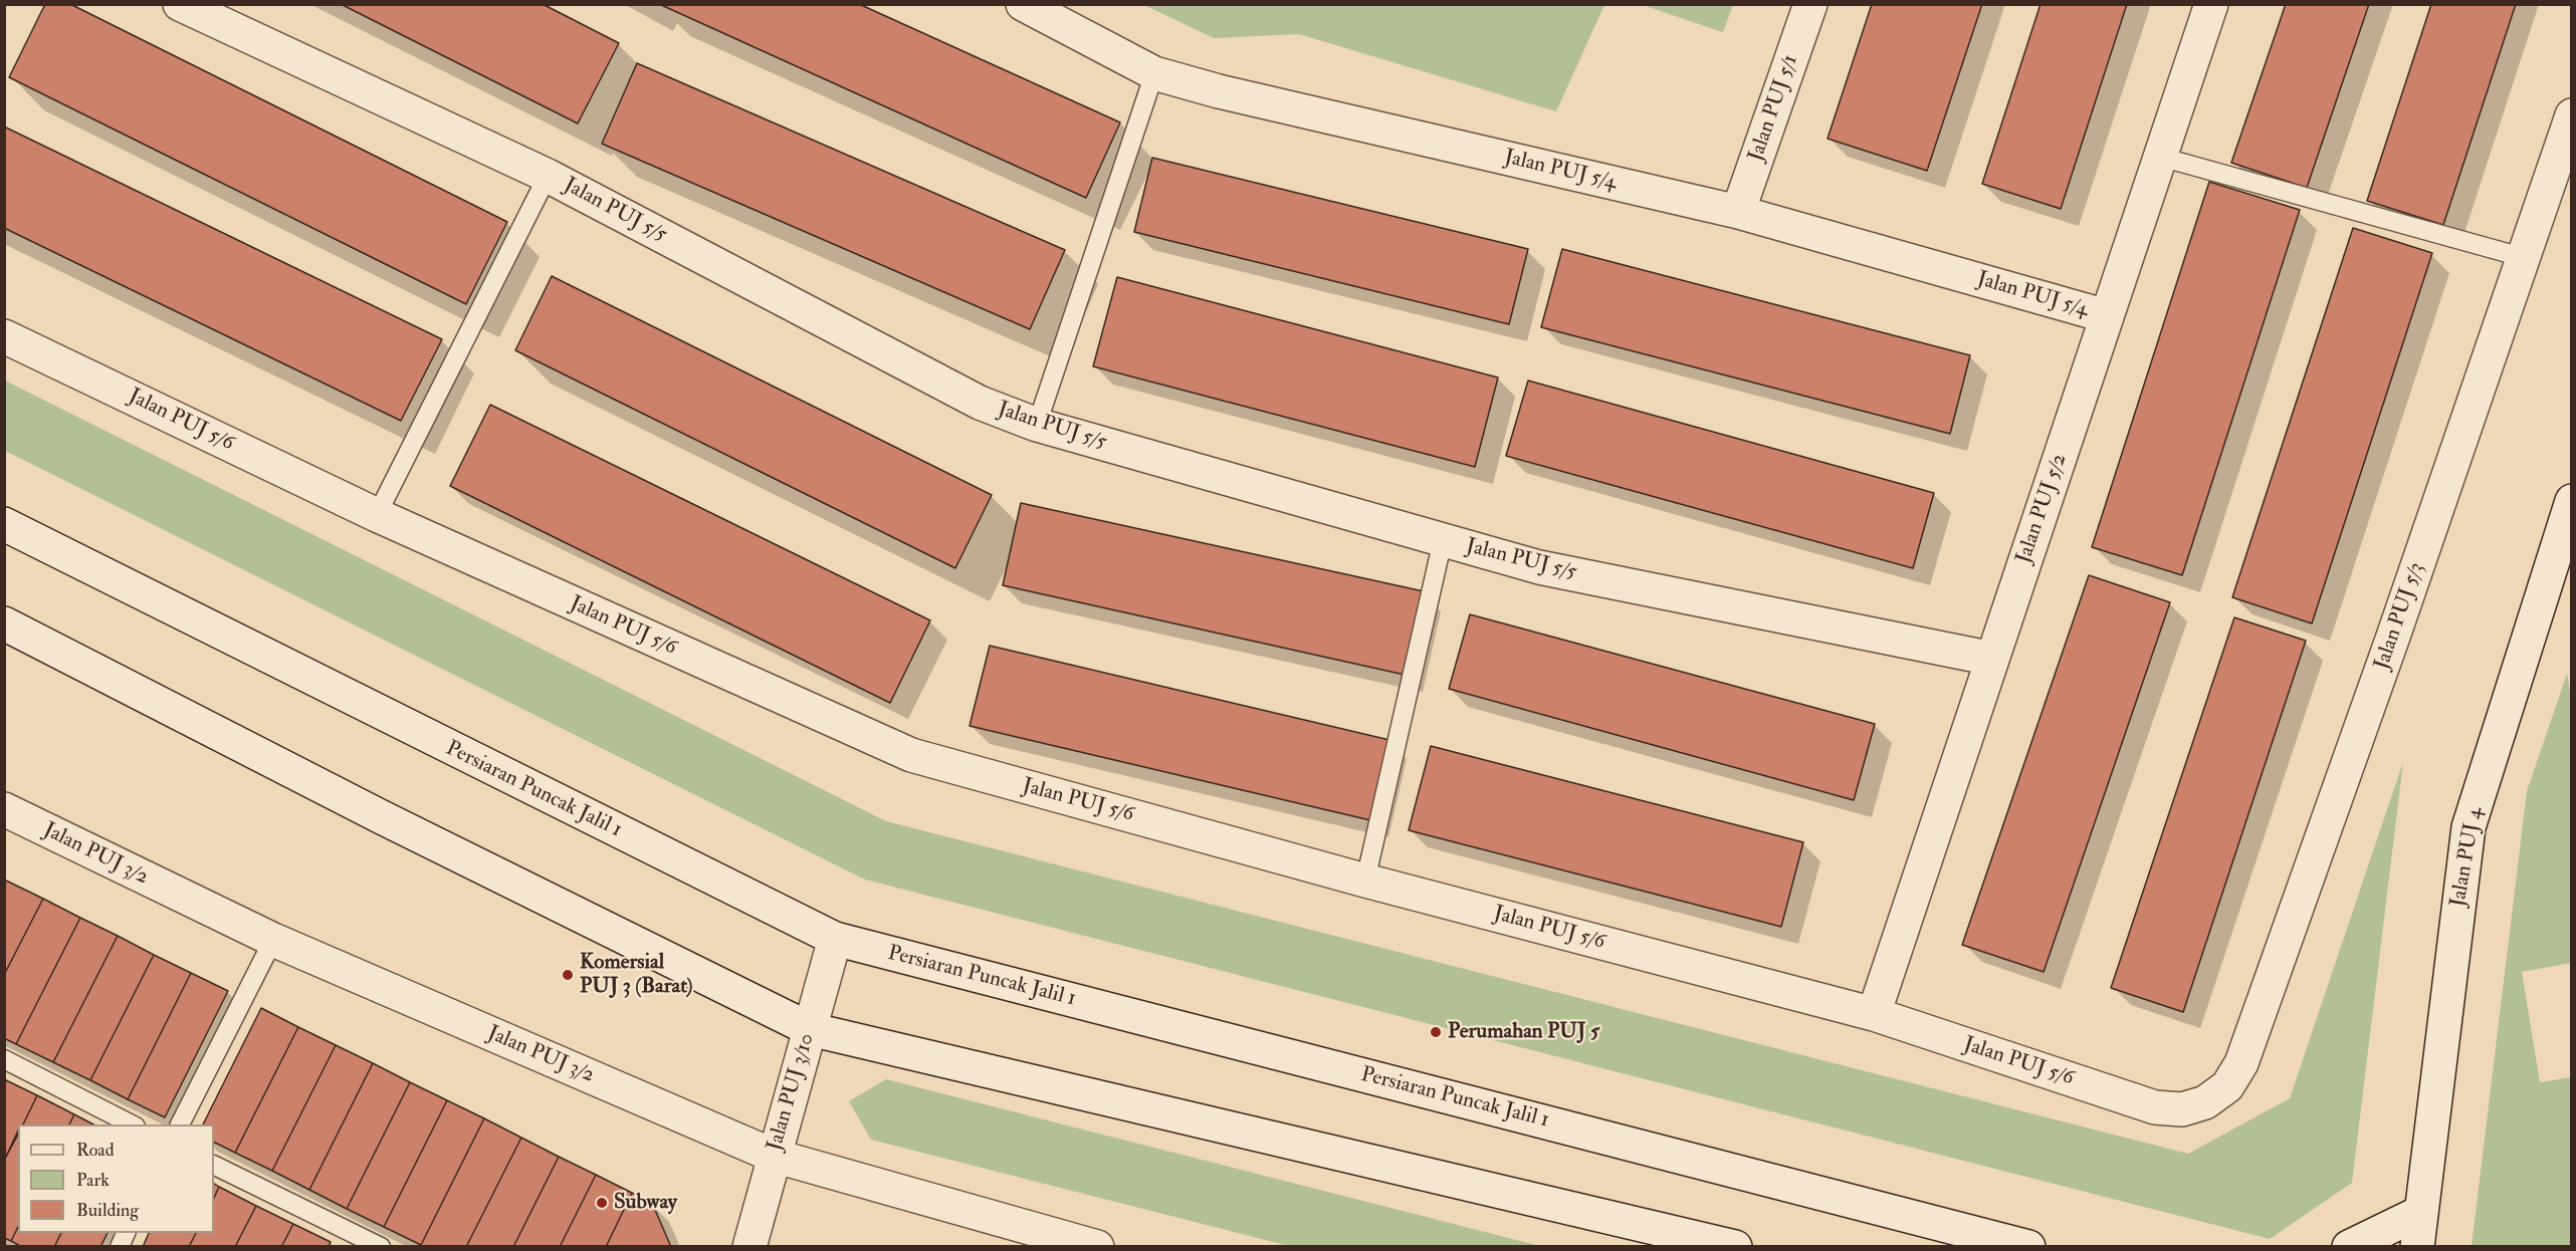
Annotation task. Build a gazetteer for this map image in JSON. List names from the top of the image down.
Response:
{
  "streets": {
    "street": [
      "Jalan PUJ 5/1",
      "Jalan PUJ 5/4",
      "Jalan PUJ 5/5",
      "Jalan PUJ 5/6",
      "Jalan PUJ 5/2",
      "Jalan PUJ 5/3",
      "Persiaran Puncak Jalil 1",
      "Jalan PUJ 3/2",
      "Jalan PUJ 4",
      "Jalan PUJ 3/10"
    ]
  },
  "crossings": [
    ["Jalan PUJ 5/1", "Jalan PUJ 5/4"],
    ["Jalan PUJ 5/4", "Jalan PUJ 5/2"],
    ["Jalan PUJ 5/5", "Jalan PUJ 5/2"],
    ["Jalan PUJ 5/6", "Jalan PUJ 5/2"],
    ["Jalan PUJ 5/6", "Jalan PUJ 5/3"],
    ["Persiaran Puncak Jalil 1", "Jalan PUJ 3/10"],
    ["Jalan PUJ 3/2", "Jalan PUJ 3/10"]
  ],
  "places": ["Komersial PUJ 3 (Barat)", "Perumahan PUJ 5", "Subway"],
  "legend": ["Road", "Park", "Building"]
}
